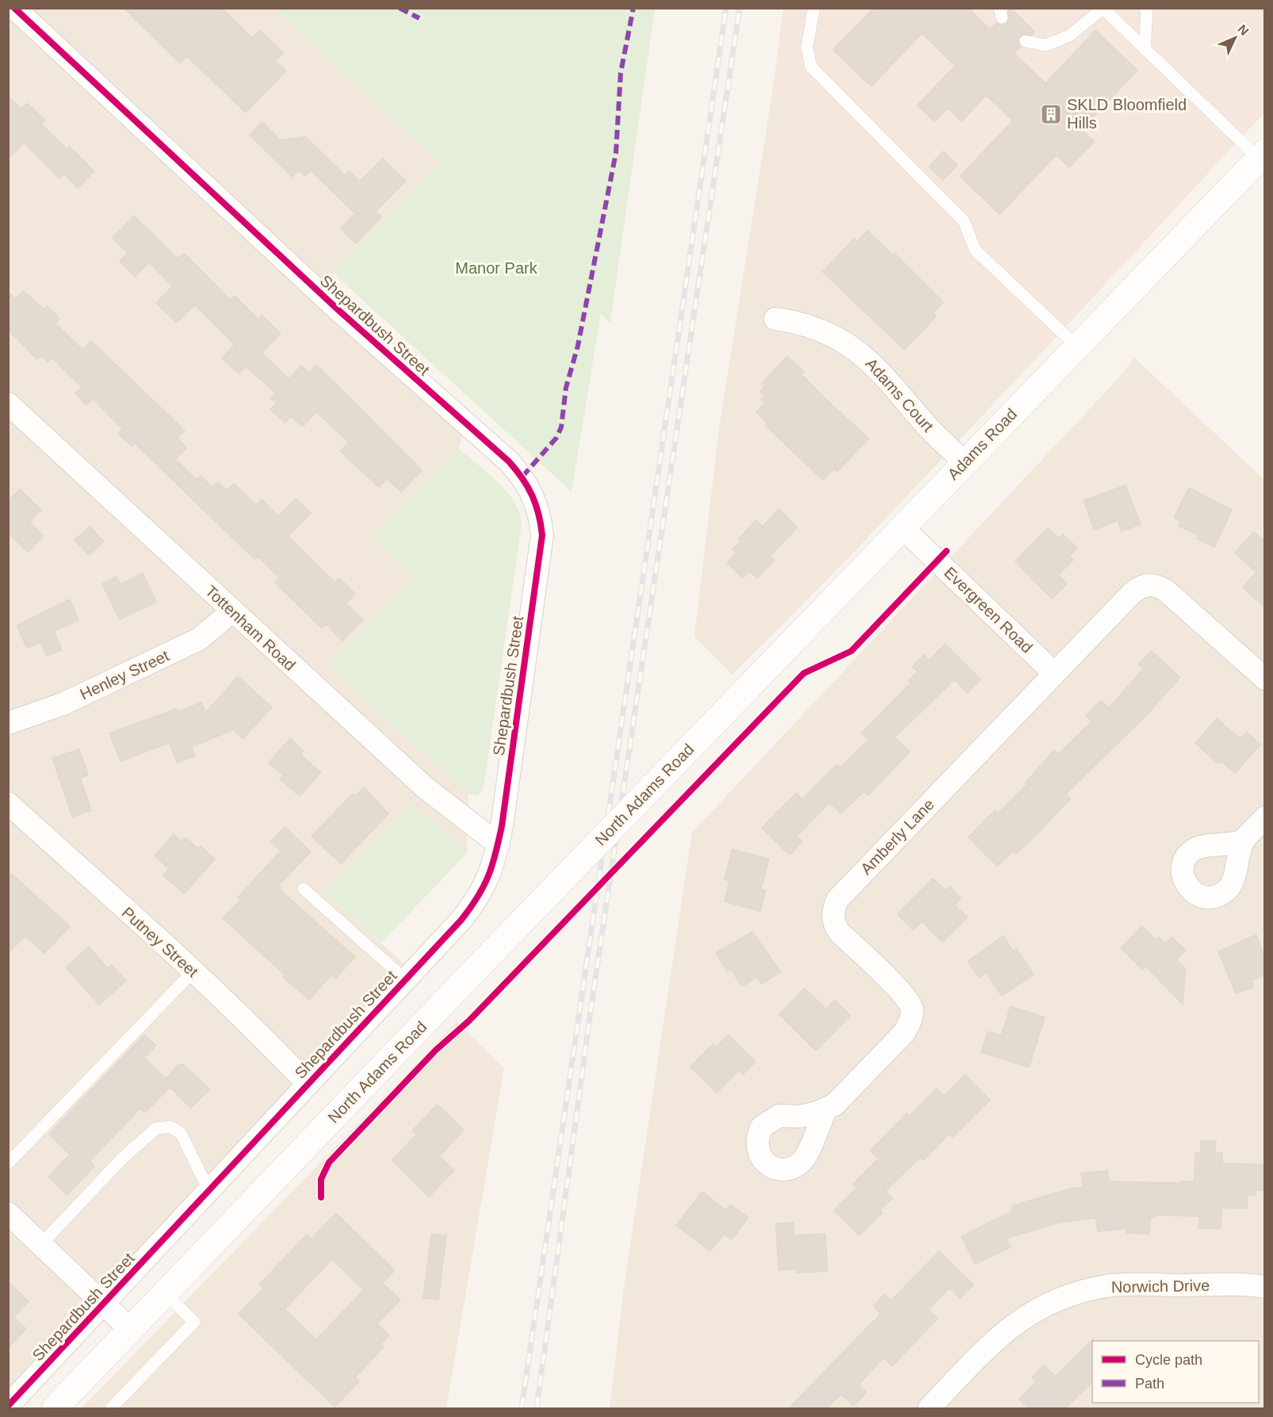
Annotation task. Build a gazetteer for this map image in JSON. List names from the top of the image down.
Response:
{
  "streets": {
    "main road": ["Adams Road", "North Adams Road"],
    "street": [
      "Shepardbush Street",
      "Adams Court",
      "Evergreen Road",
      "Tottenham Road",
      "Henley Street",
      "Amberly Lane",
      "Putney Street",
      "Norwich Drive"
    ]
  },
  "crossings": [
    ["Shepardbush Street", "Tottenham Road"],
    ["Shepardbush Street", "Putney Street"],
    ["Adams Court", "Adams Road"],
    ["Adams Road", "Evergreen Road"],
    ["Adams Road", "North Adams Road"],
    ["Evergreen Road", "Amberly Lane"],
    ["Tottenham Road", "Henley Street"]
  ],
  "parks": ["Manor Park"],
  "places": {
    "building": ["SKLD Bloomfield Hills"]
  },
  "legend": ["Cycle path", "Path"],
  "north": "top right"
}
